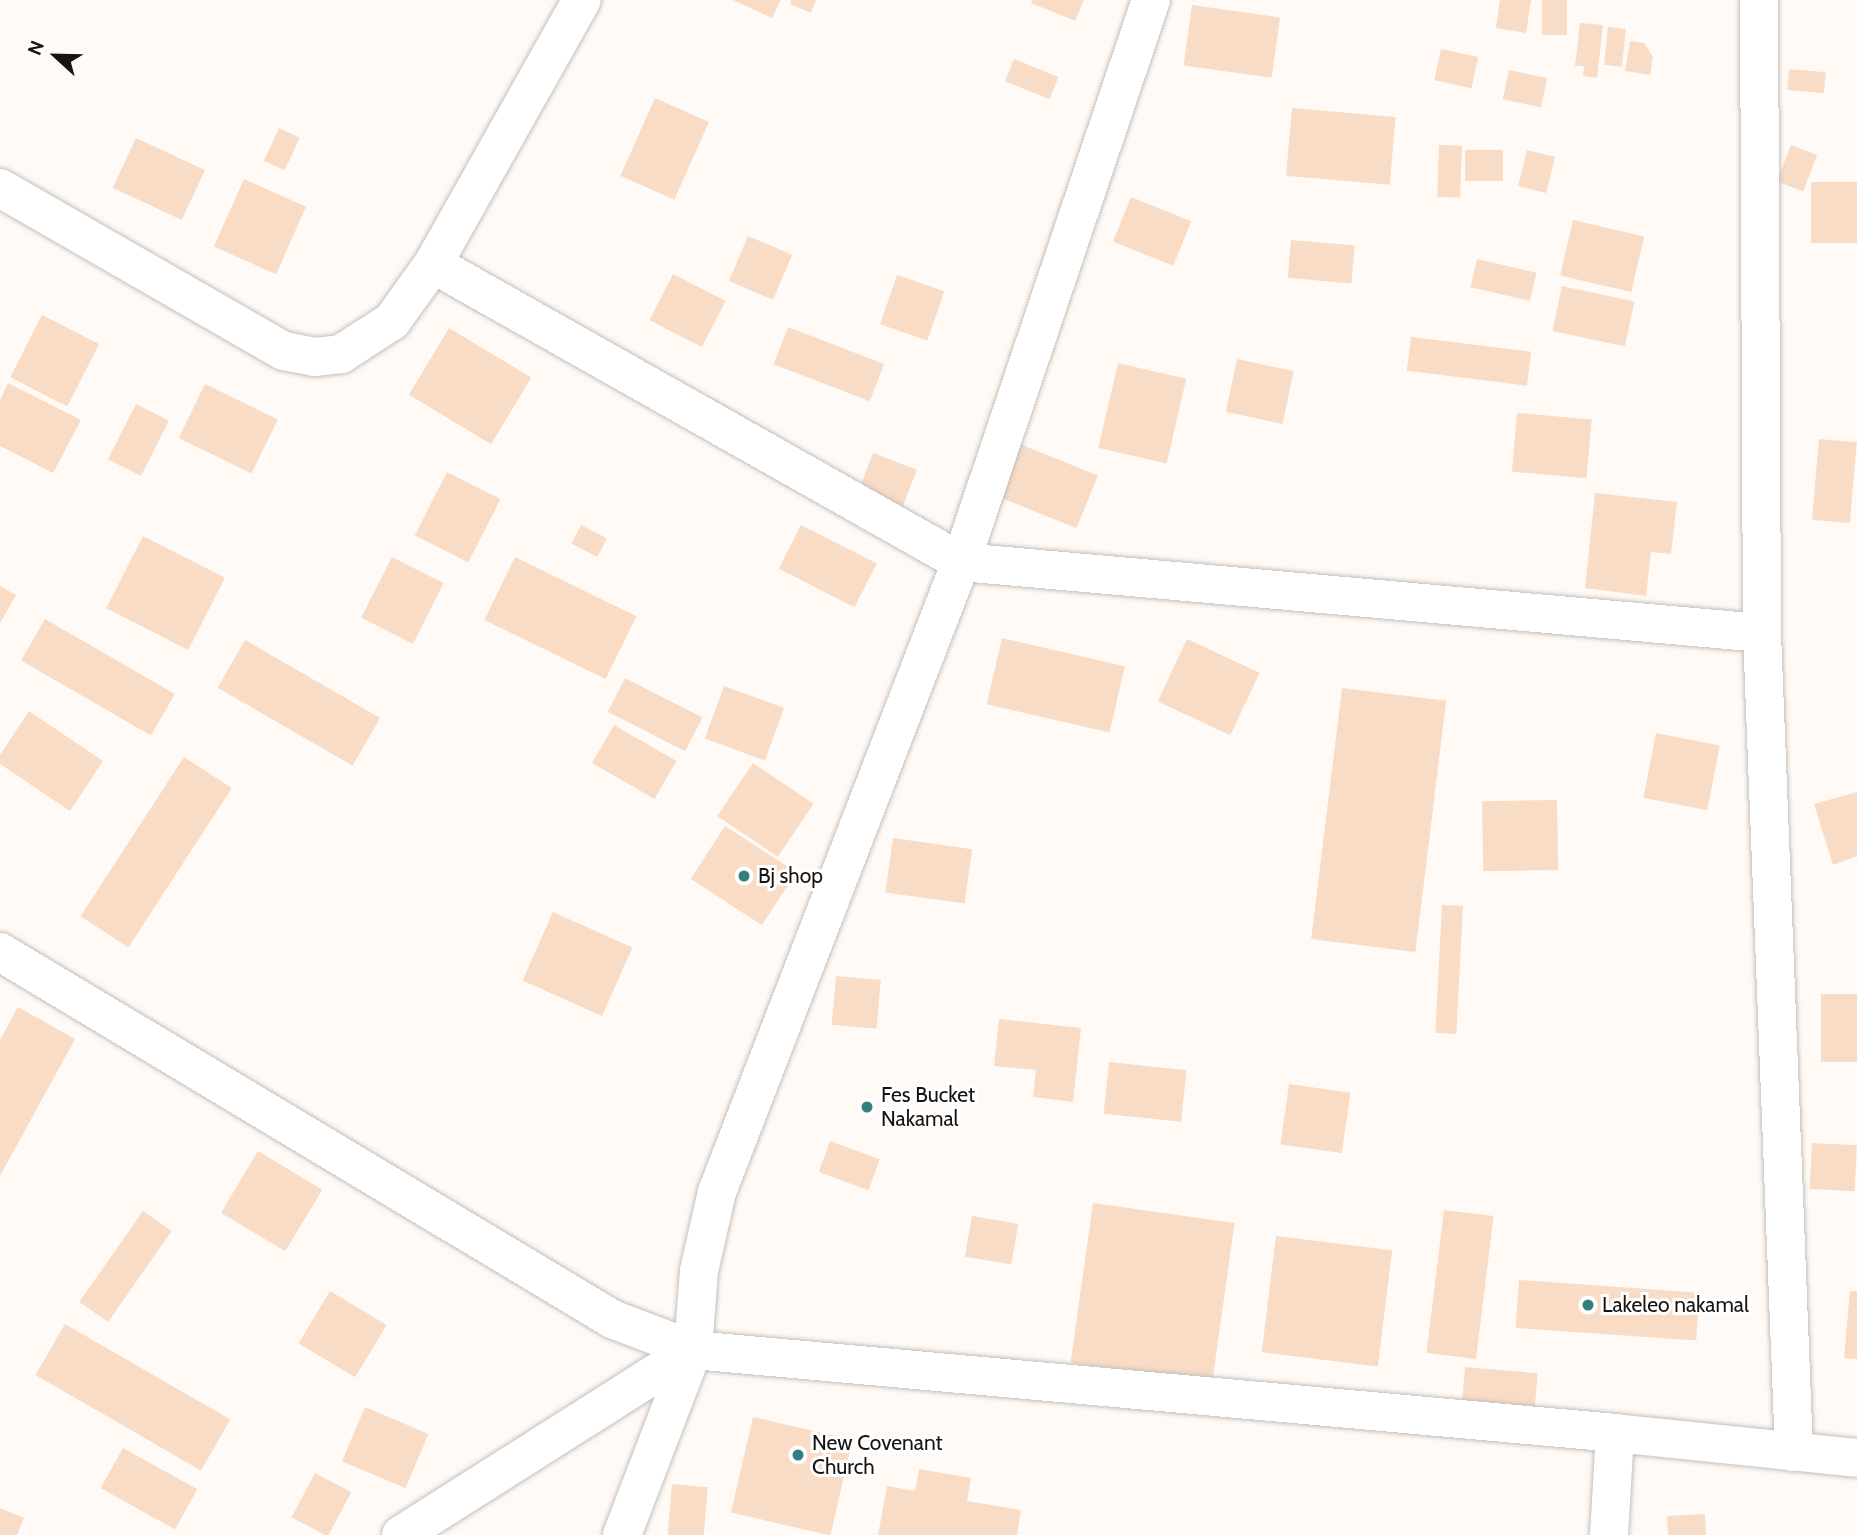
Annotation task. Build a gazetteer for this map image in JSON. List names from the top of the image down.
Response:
{
  "places": [
    "Bj shop",
    "Fes Bucket Nakamal",
    "Lakeleo nakamal",
    "New Covenant Church"
  ],
  "north": "left"
}
